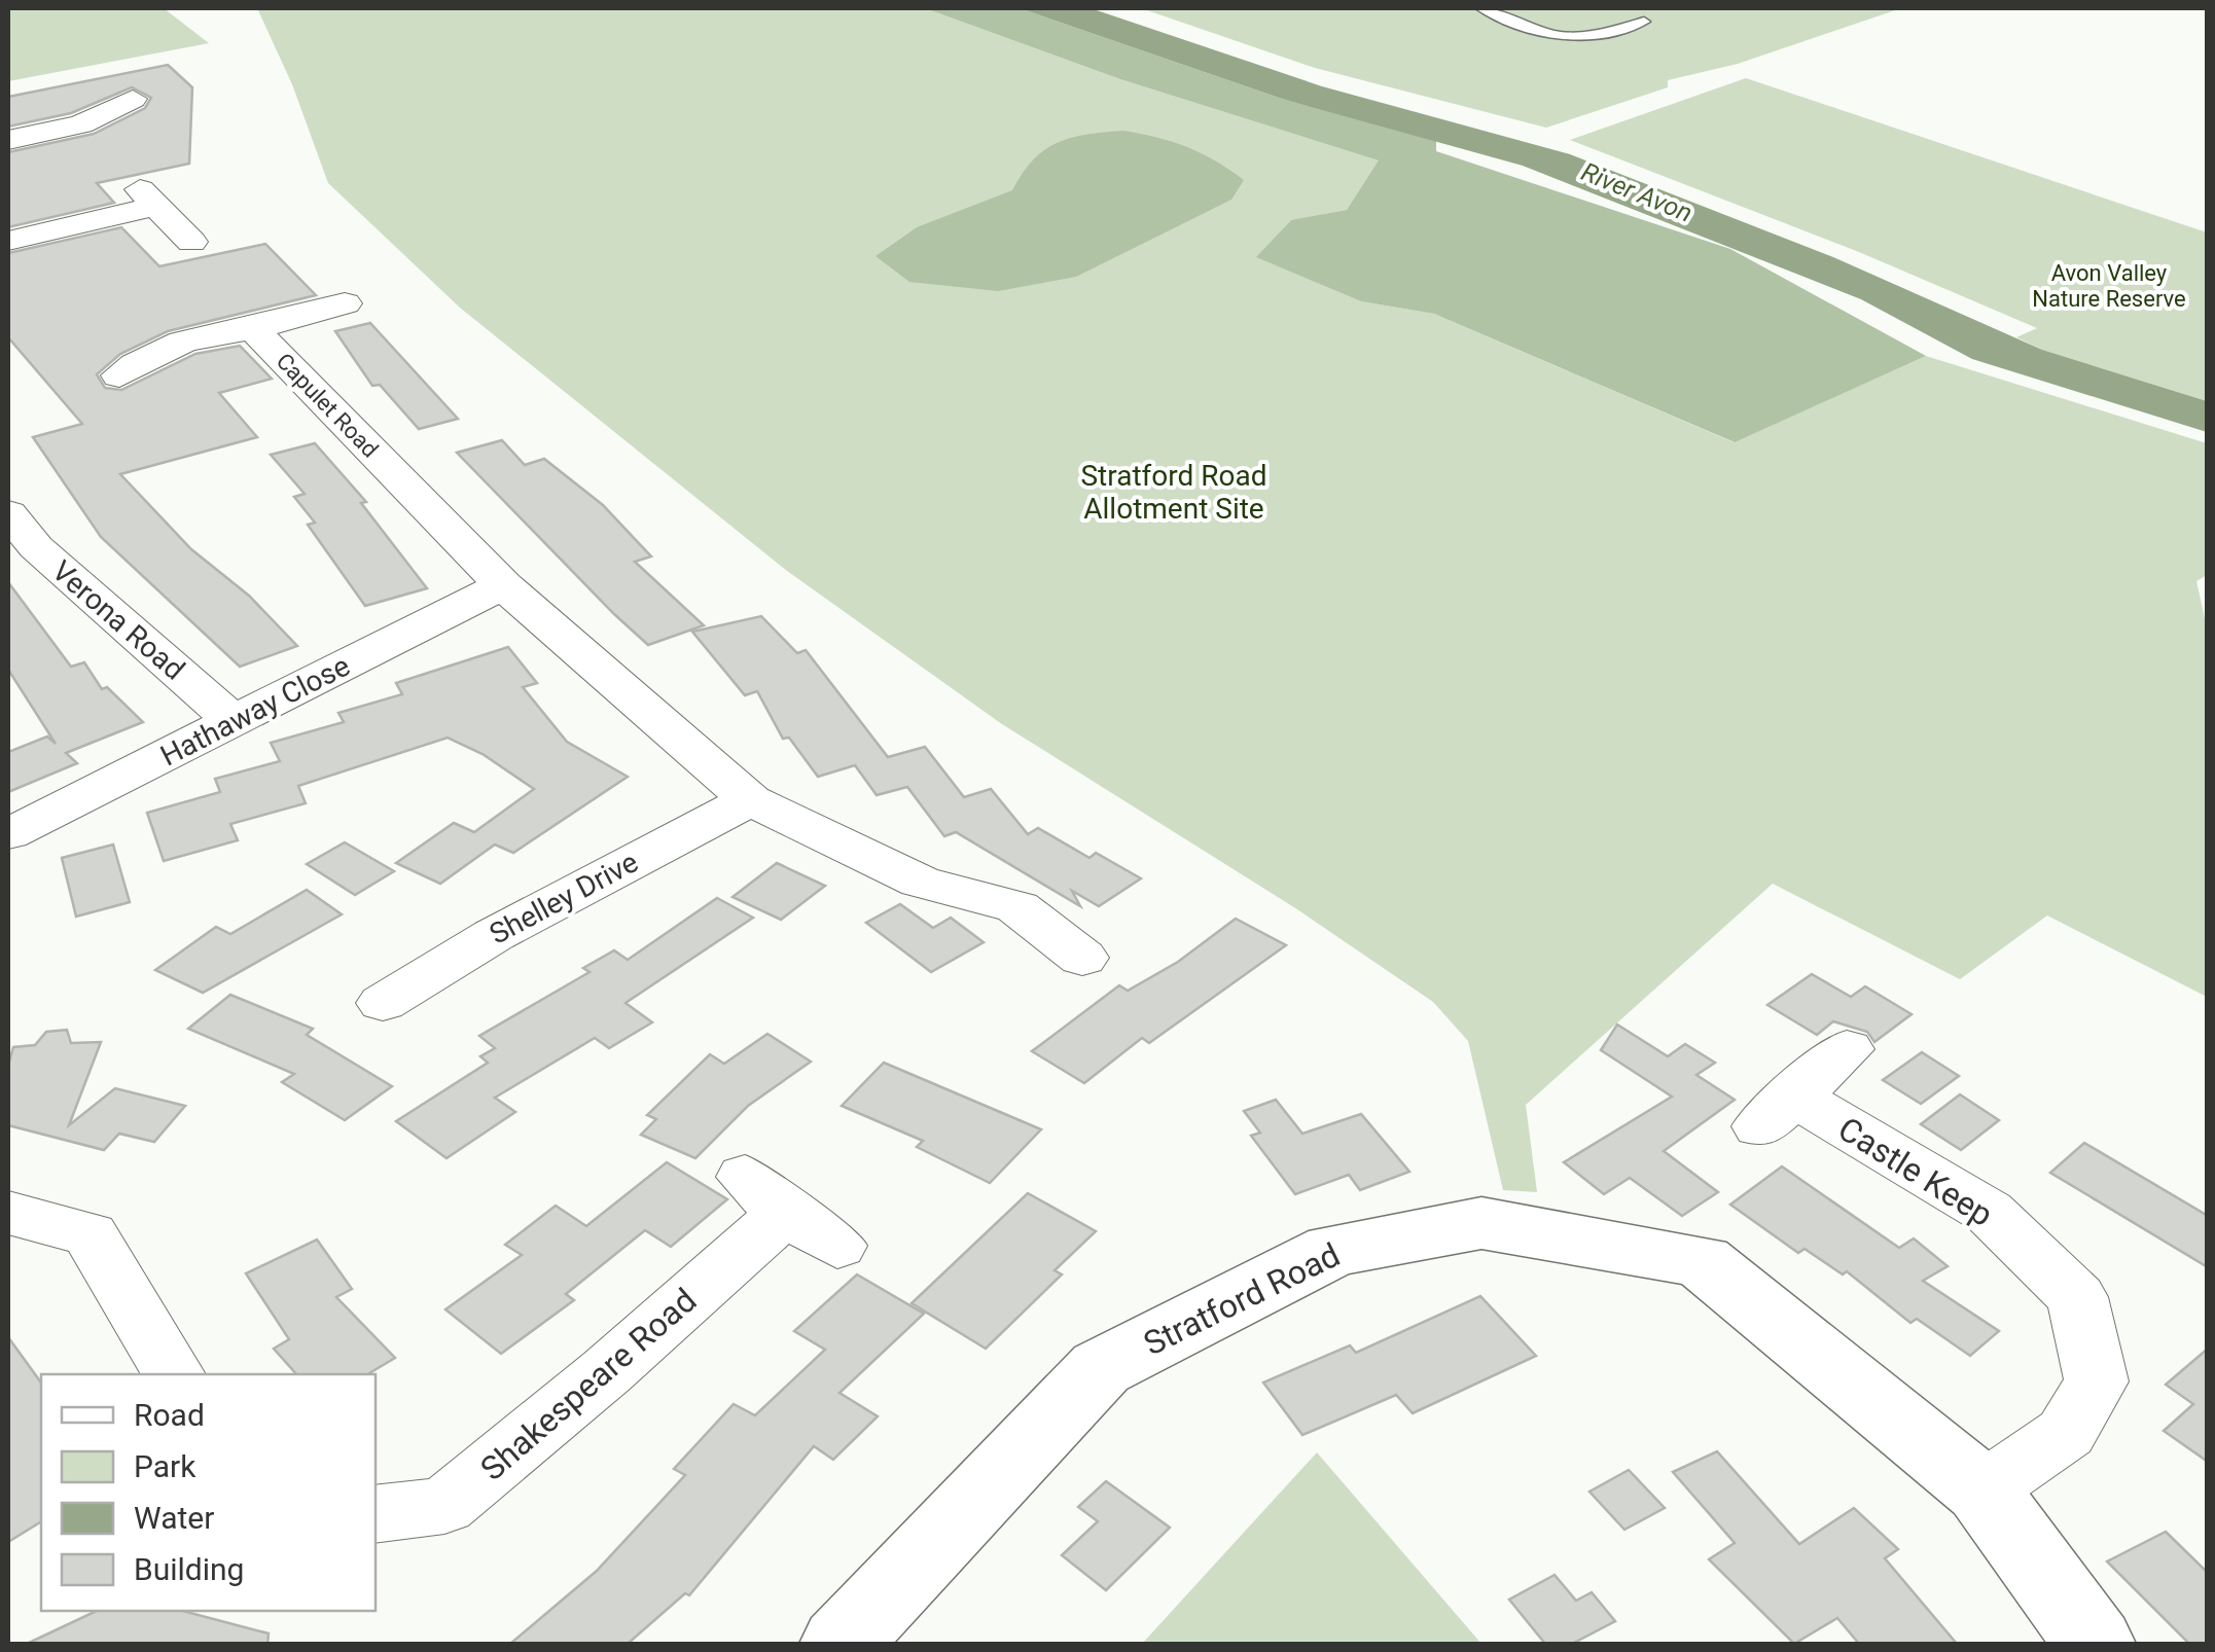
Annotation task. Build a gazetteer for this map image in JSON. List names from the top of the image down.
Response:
{
  "streets": {
    "street": [
      "Capulet Road",
      "Verona Road",
      "Hathaway Close",
      "Shelley Drive",
      "Castle Keep",
      "Stratford Road",
      "Shakespeare Road"
    ]
  },
  "crossings": [
    ["Capulet Road", "Hathaway Close"],
    ["Verona Road", "Hathaway Close"],
    ["Castle Keep", "Stratford Road"]
  ],
  "water": ["River Avon"],
  "parks": ["Avon Valley Nature Reserve", "Stratford Road Allotment Site"],
  "legend": [
    "Road",
    "Park",
    "Water",
    "Building"
  ]
}
